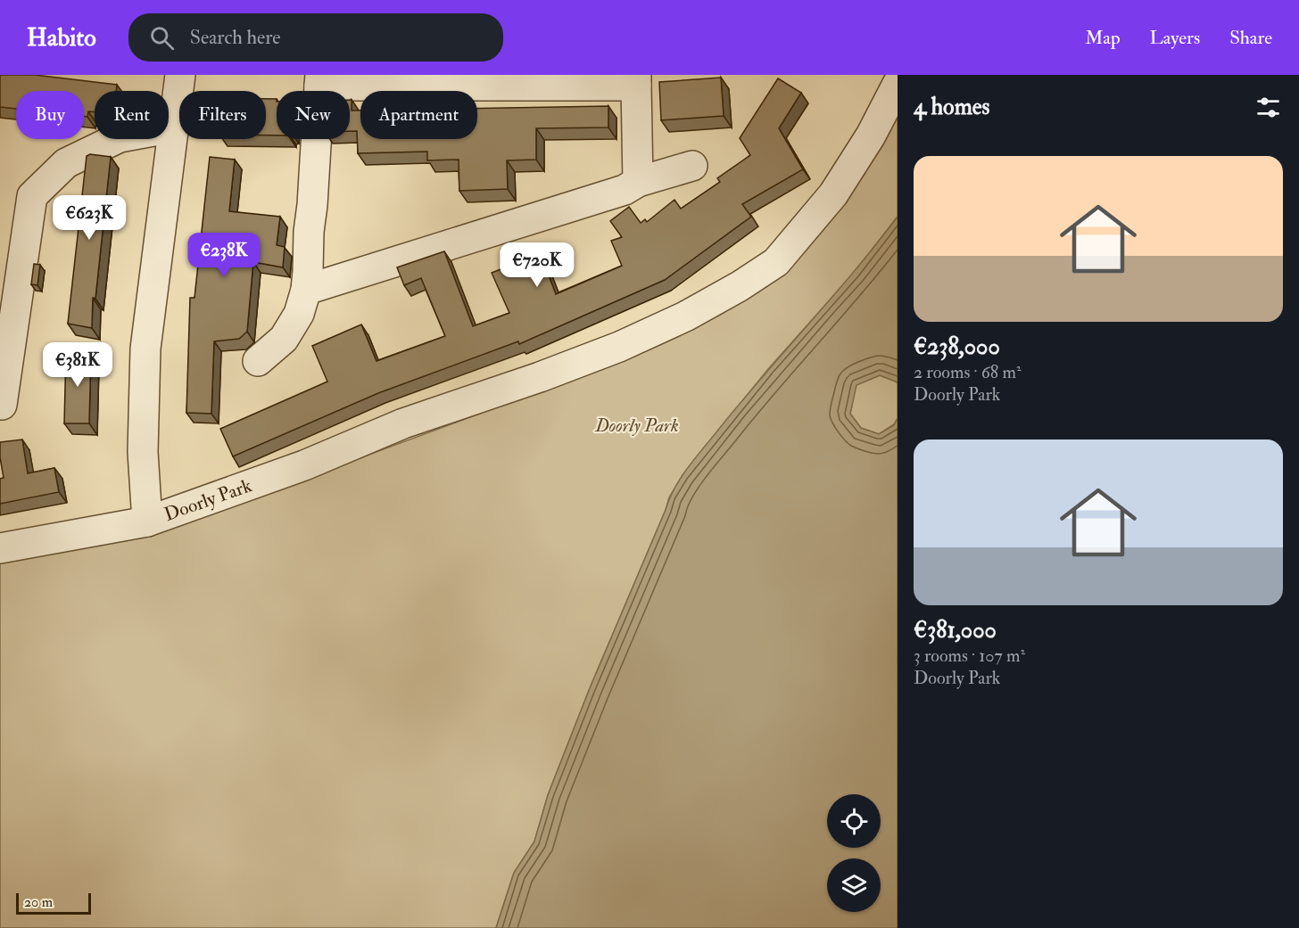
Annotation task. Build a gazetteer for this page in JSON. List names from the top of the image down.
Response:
{
  "streets": {
    "street": ["Doorly Park"]
  },
  "parks": ["Doorly Park"],
  "scale_bar": "20 m",
  "page": {
    "header": "Habito",
    "search": "Search here",
    "nav": ["Map", "Layers", "Share"],
    "heading": "4 homes",
    "chip": [
      "Buy",
      "Rent",
      "Filters",
      "New",
      "Apartment"
    ],
    "list": [
      {
        "name": "€238,000",
        "note": "2 rooms · 68 m² · Doorly Park"
      },
      {
        "name": "€381,000",
        "note": "3 rooms · 107 m² · Doorly Park"
      }
    ],
    "price": [
      "€623K",
      "€238K",
      "€720K",
      "€381K"
    ],
    "scale": "20 m"
  }
}
